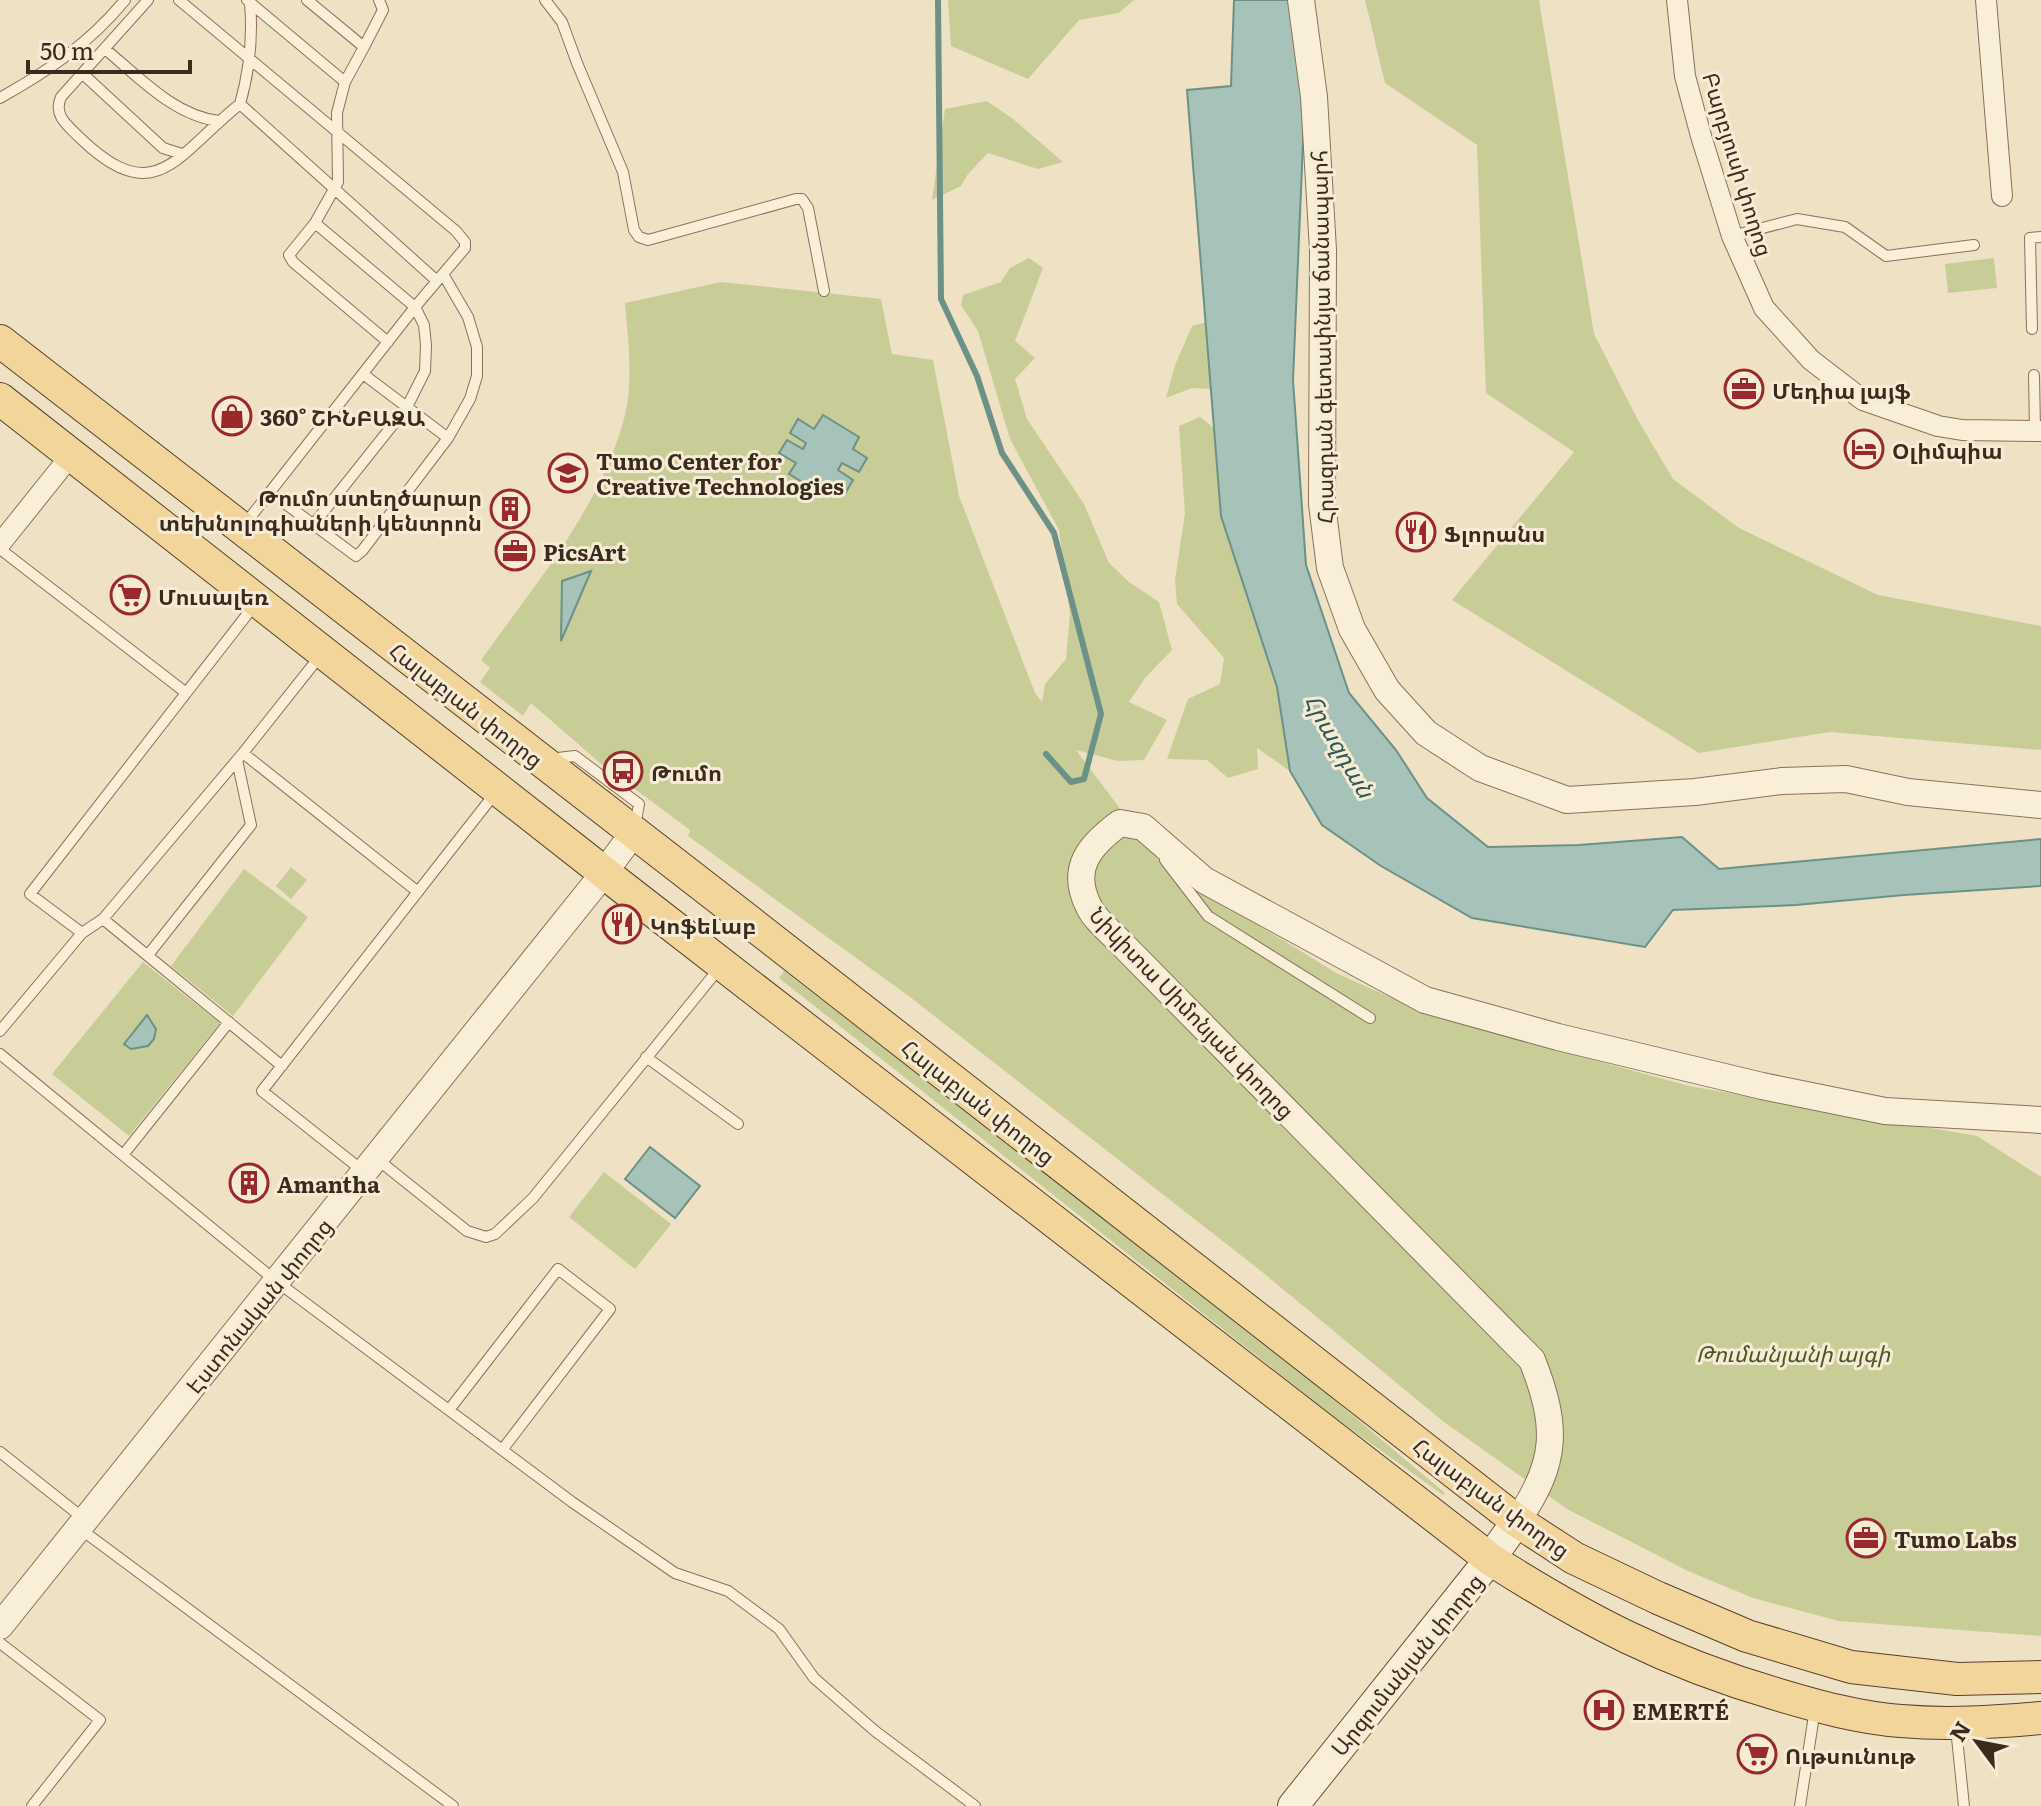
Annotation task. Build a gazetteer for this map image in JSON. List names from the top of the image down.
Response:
{
  "streets": {
    "main road": ["Հալաբյան փողոց", "Արզումանյան փողոց"],
    "street": [
      "Բարբյուսի փողոց",
      "Հրազդան գետափնյա ճանապարհ",
      "Նիկիտա Սիմոնյան փողոց",
      "Էստոնական փողոց"
    ]
  },
  "crossings": [
    ["Հալաբյան փողոց", "Նիկիտա Սիմոնյան փողոց"],
    ["Հալաբյան փողոց", "Էստոնական փողոց"],
    ["Հալաբյան փողոց", "Արզումանյան փողոց"],
    ["Նիկիտա Սիմոնյան փողոց", "Արզումանյան փողոց"]
  ],
  "water": ["Հրազդան"],
  "parks": ["Թումանյանի այգի"],
  "places": {
    "office": ["Մեդիա լայֆ", "PicsArt", "Tumo Labs"],
    "shop": ["360° ՇԻՆԲԱԶԱ"],
    "hotel": ["Օլիմպիա"],
    "school or university": ["Tumo Center for Creative Technologies"],
    "building": ["Թումո ստեղծարար տեխնոլոգիաների կենտրոն", "Amantha"],
    "restaurant": ["Ֆլորանս", "ԿոֆեԼաբ"],
    "supermarket": ["Մուսալեռ", "Ութսունութ"],
    "bus stop": ["Թումո"],
    "hospital": ["EMERTÉ"]
  },
  "scale_bar": "50 m",
  "north": "top left"
}
